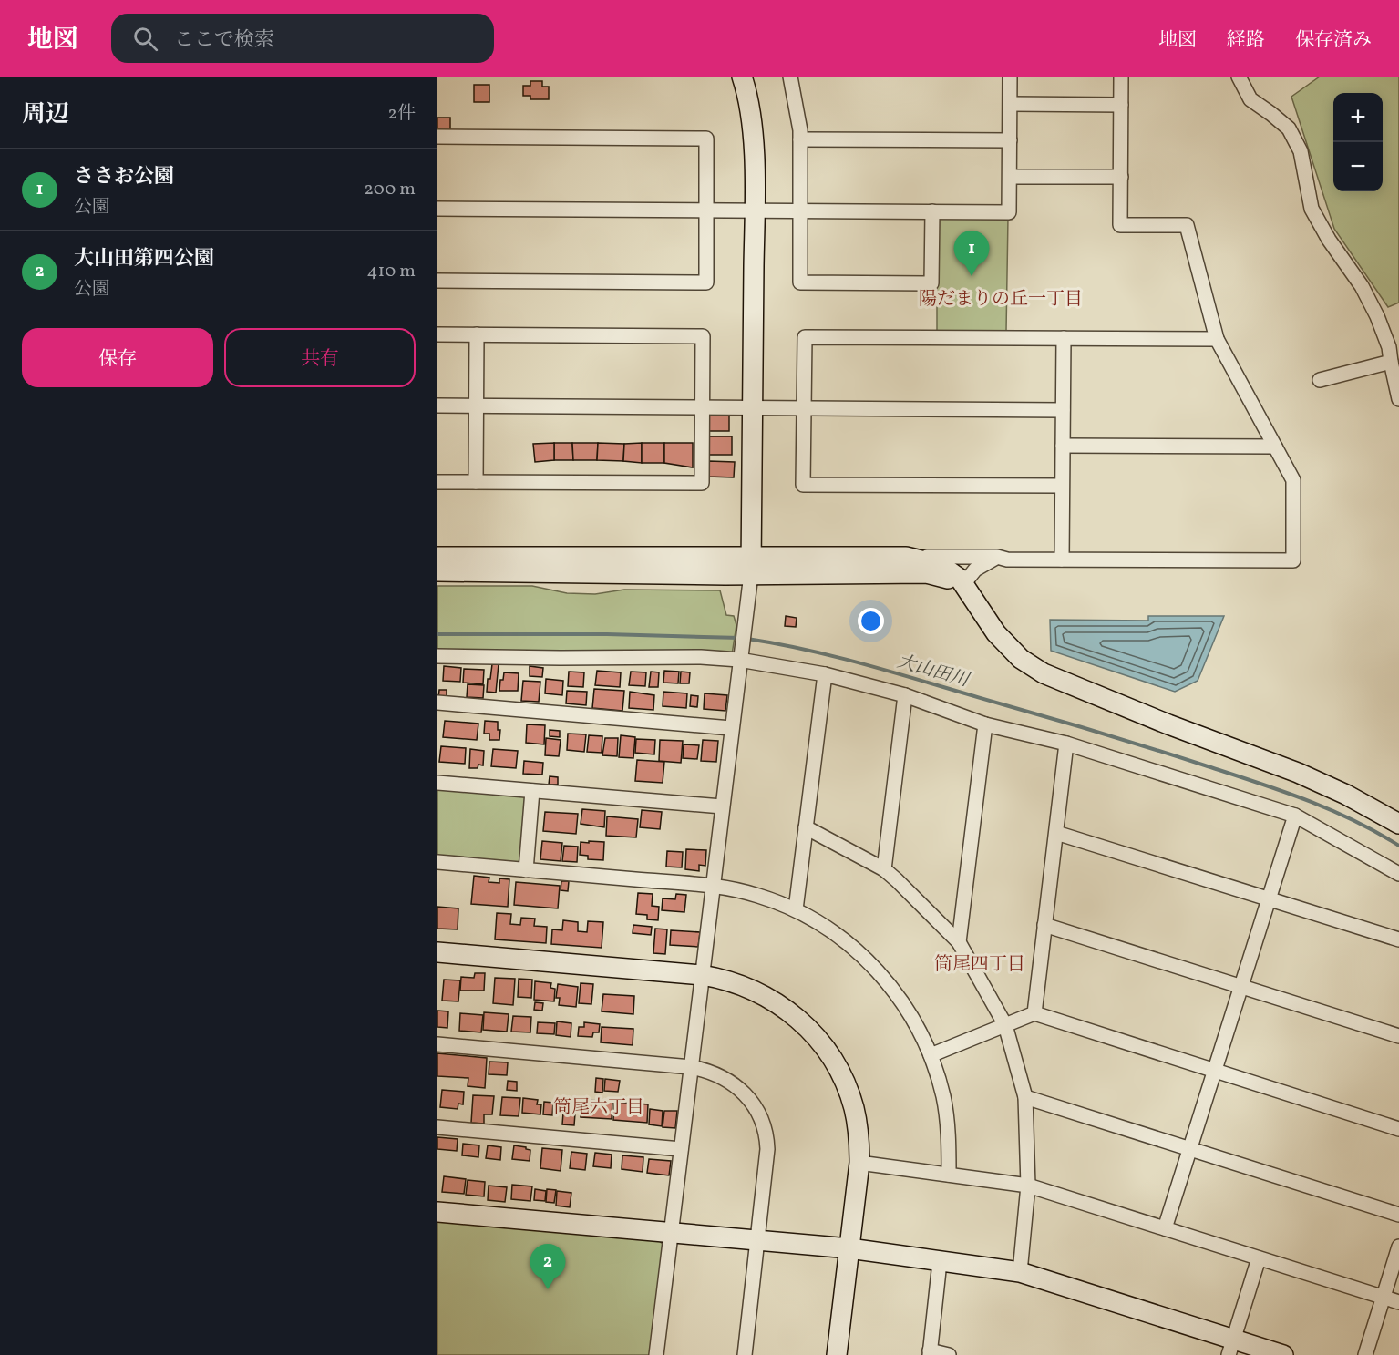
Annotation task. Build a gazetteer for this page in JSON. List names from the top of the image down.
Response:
{
  "districts": ["陽だまりの丘一丁目", "筒尾四丁目", "筒尾六丁目"],
  "water": ["大山田川"],
  "page": {
    "header": "地図",
    "search": "ここで検索",
    "nav": ["地図", "経路", "保存済み"],
    "heading": ["周辺", "2件"],
    "map_buttons": ["+", "−"],
    "list": [
      {
        "mark": "1",
        "name": "ささお公園",
        "note": "公園",
        "value": "200 m"
      },
      {
        "mark": "2",
        "name": "大山田第四公園",
        "note": "公園",
        "value": "410 m"
      }
    ],
    "pins": ["1", "2"],
    "buttons": ["保存", "共有"]
  }
}
